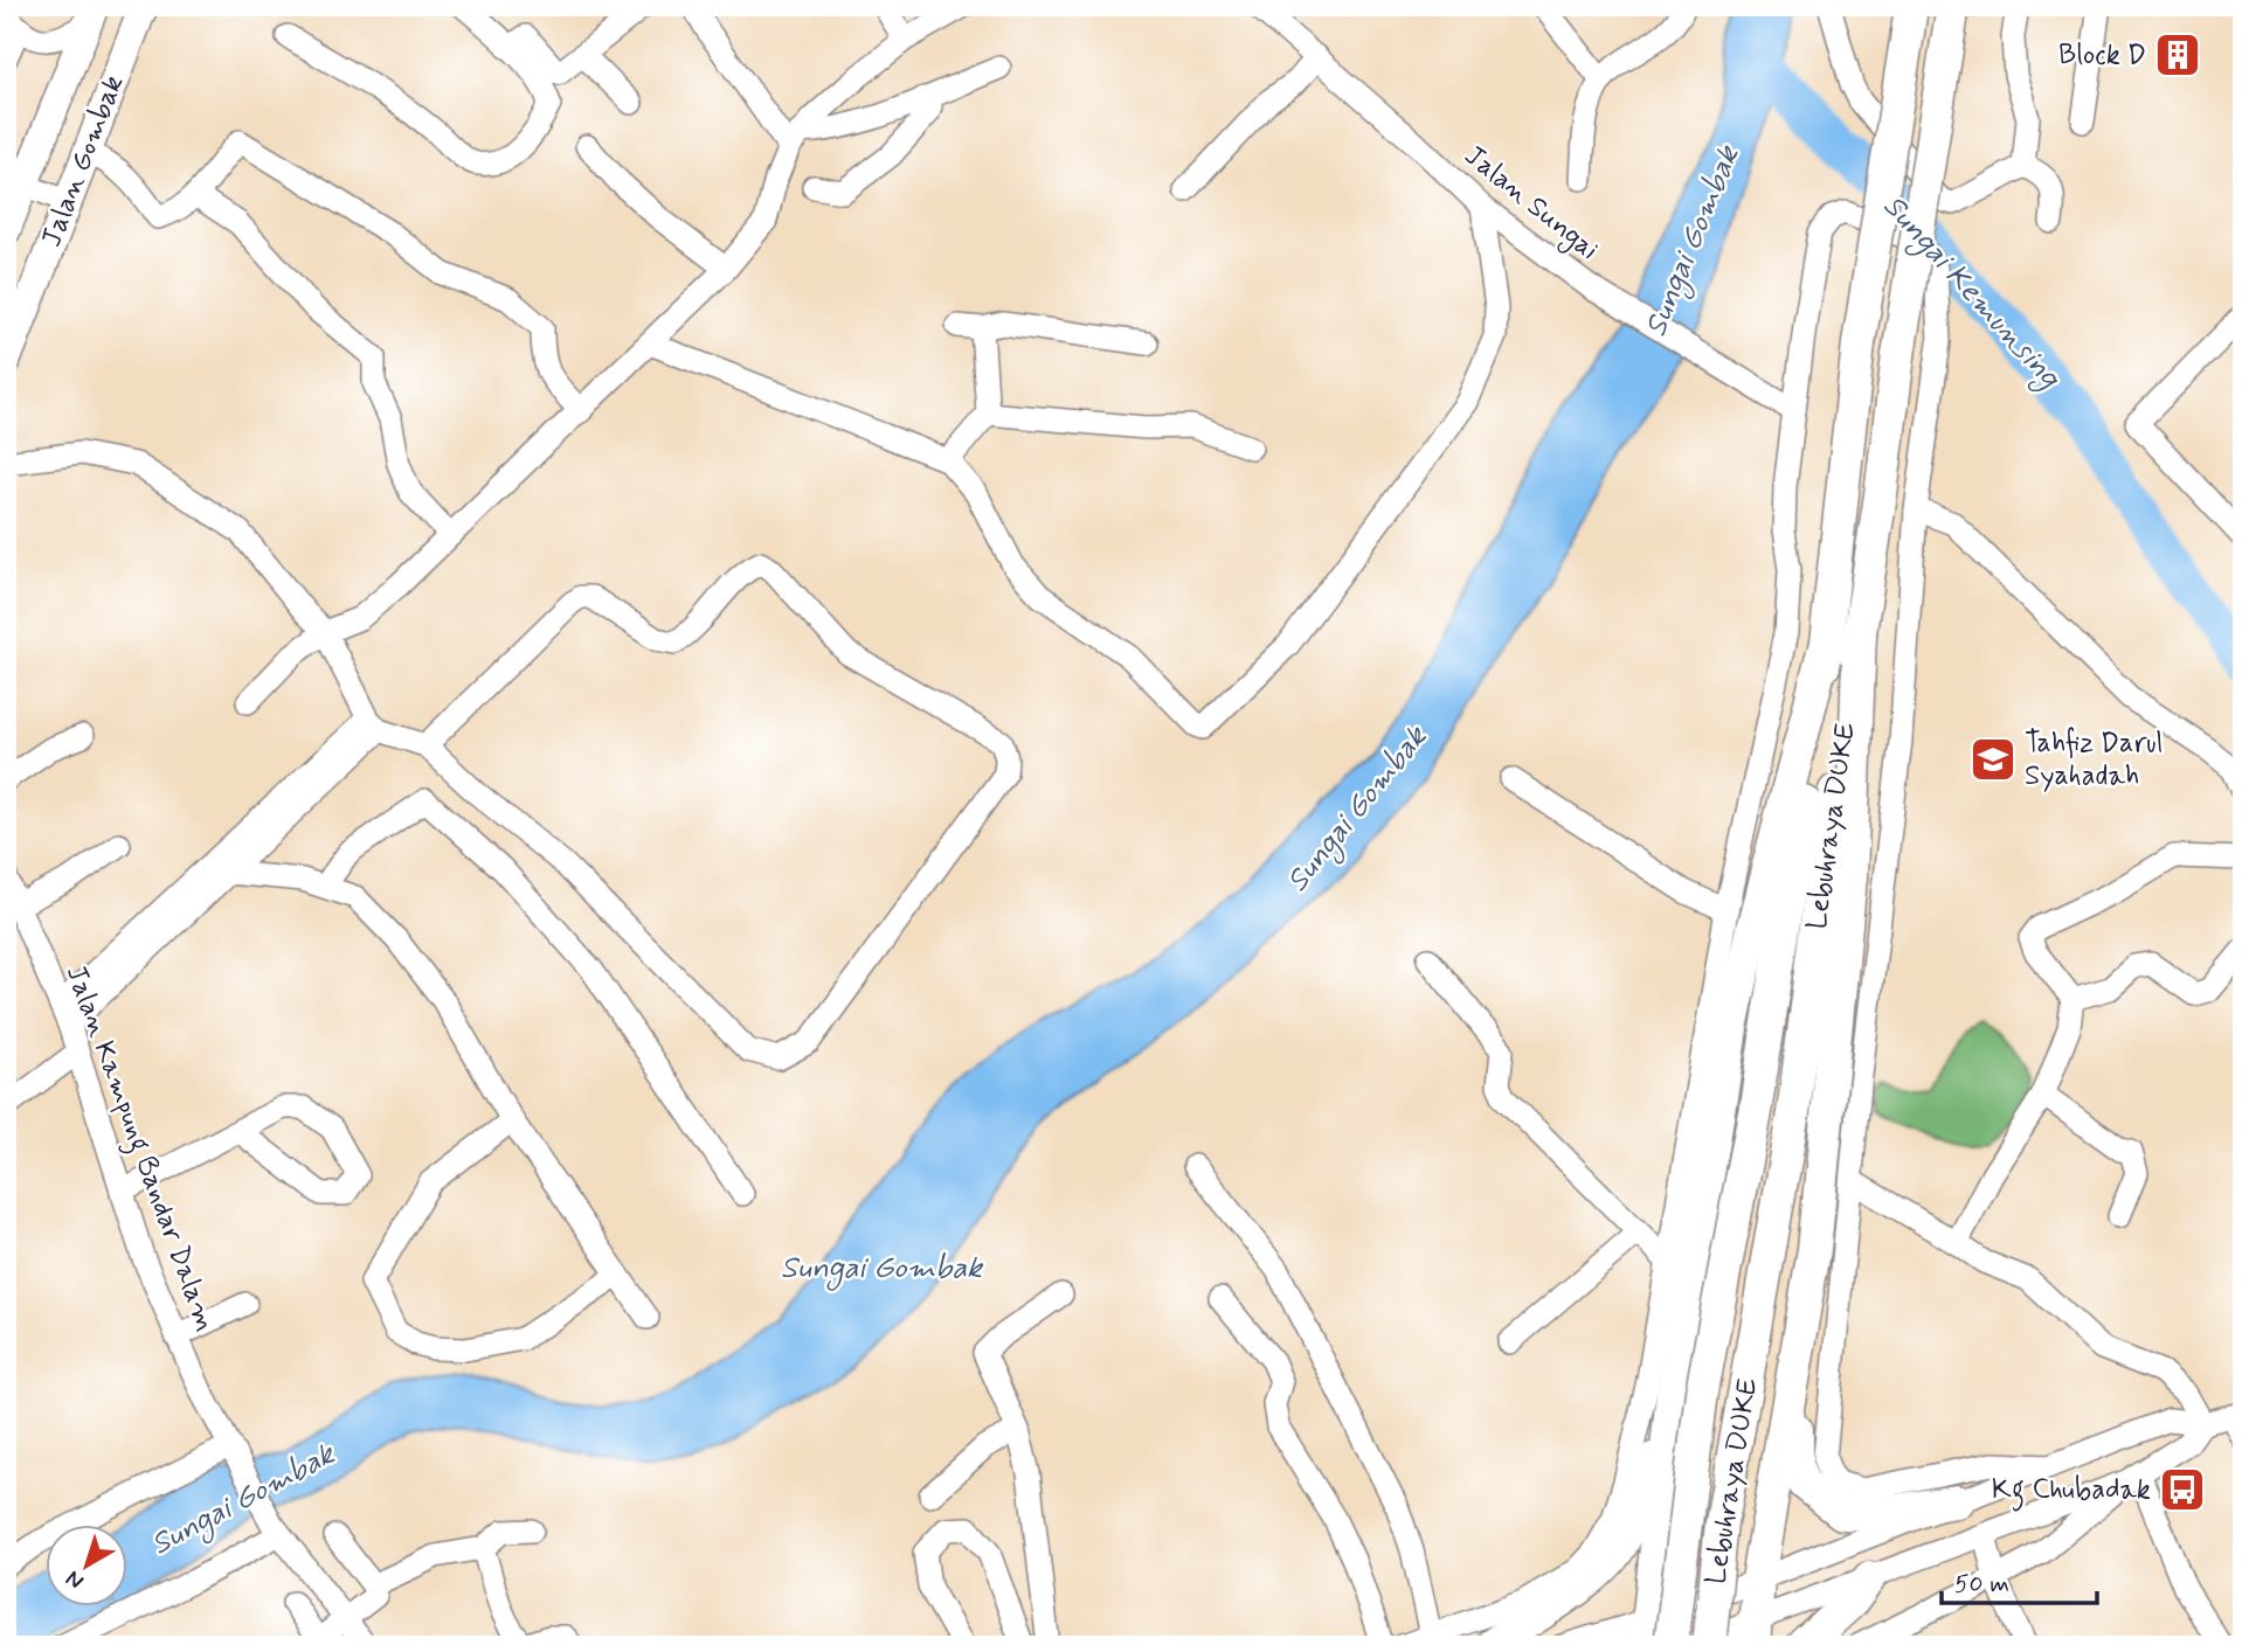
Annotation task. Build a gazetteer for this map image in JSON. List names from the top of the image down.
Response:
{
  "streets": {
    "highway": ["Lebuhraya DUKE"],
    "main road": ["Jalan Gombak"],
    "street": ["Jalan Sungai", "Jalan Kampung Bandar Dalam"]
  },
  "water": ["Sungai Gombak", "Sungai Kemunsing"],
  "places": {
    "building": ["Block D"],
    "school or university": ["Tahfiz Darul Syahadah"],
    "bus stop": ["Kg Chubadak"]
  },
  "scale_bar": "50 m",
  "north": "bottom left"
}
